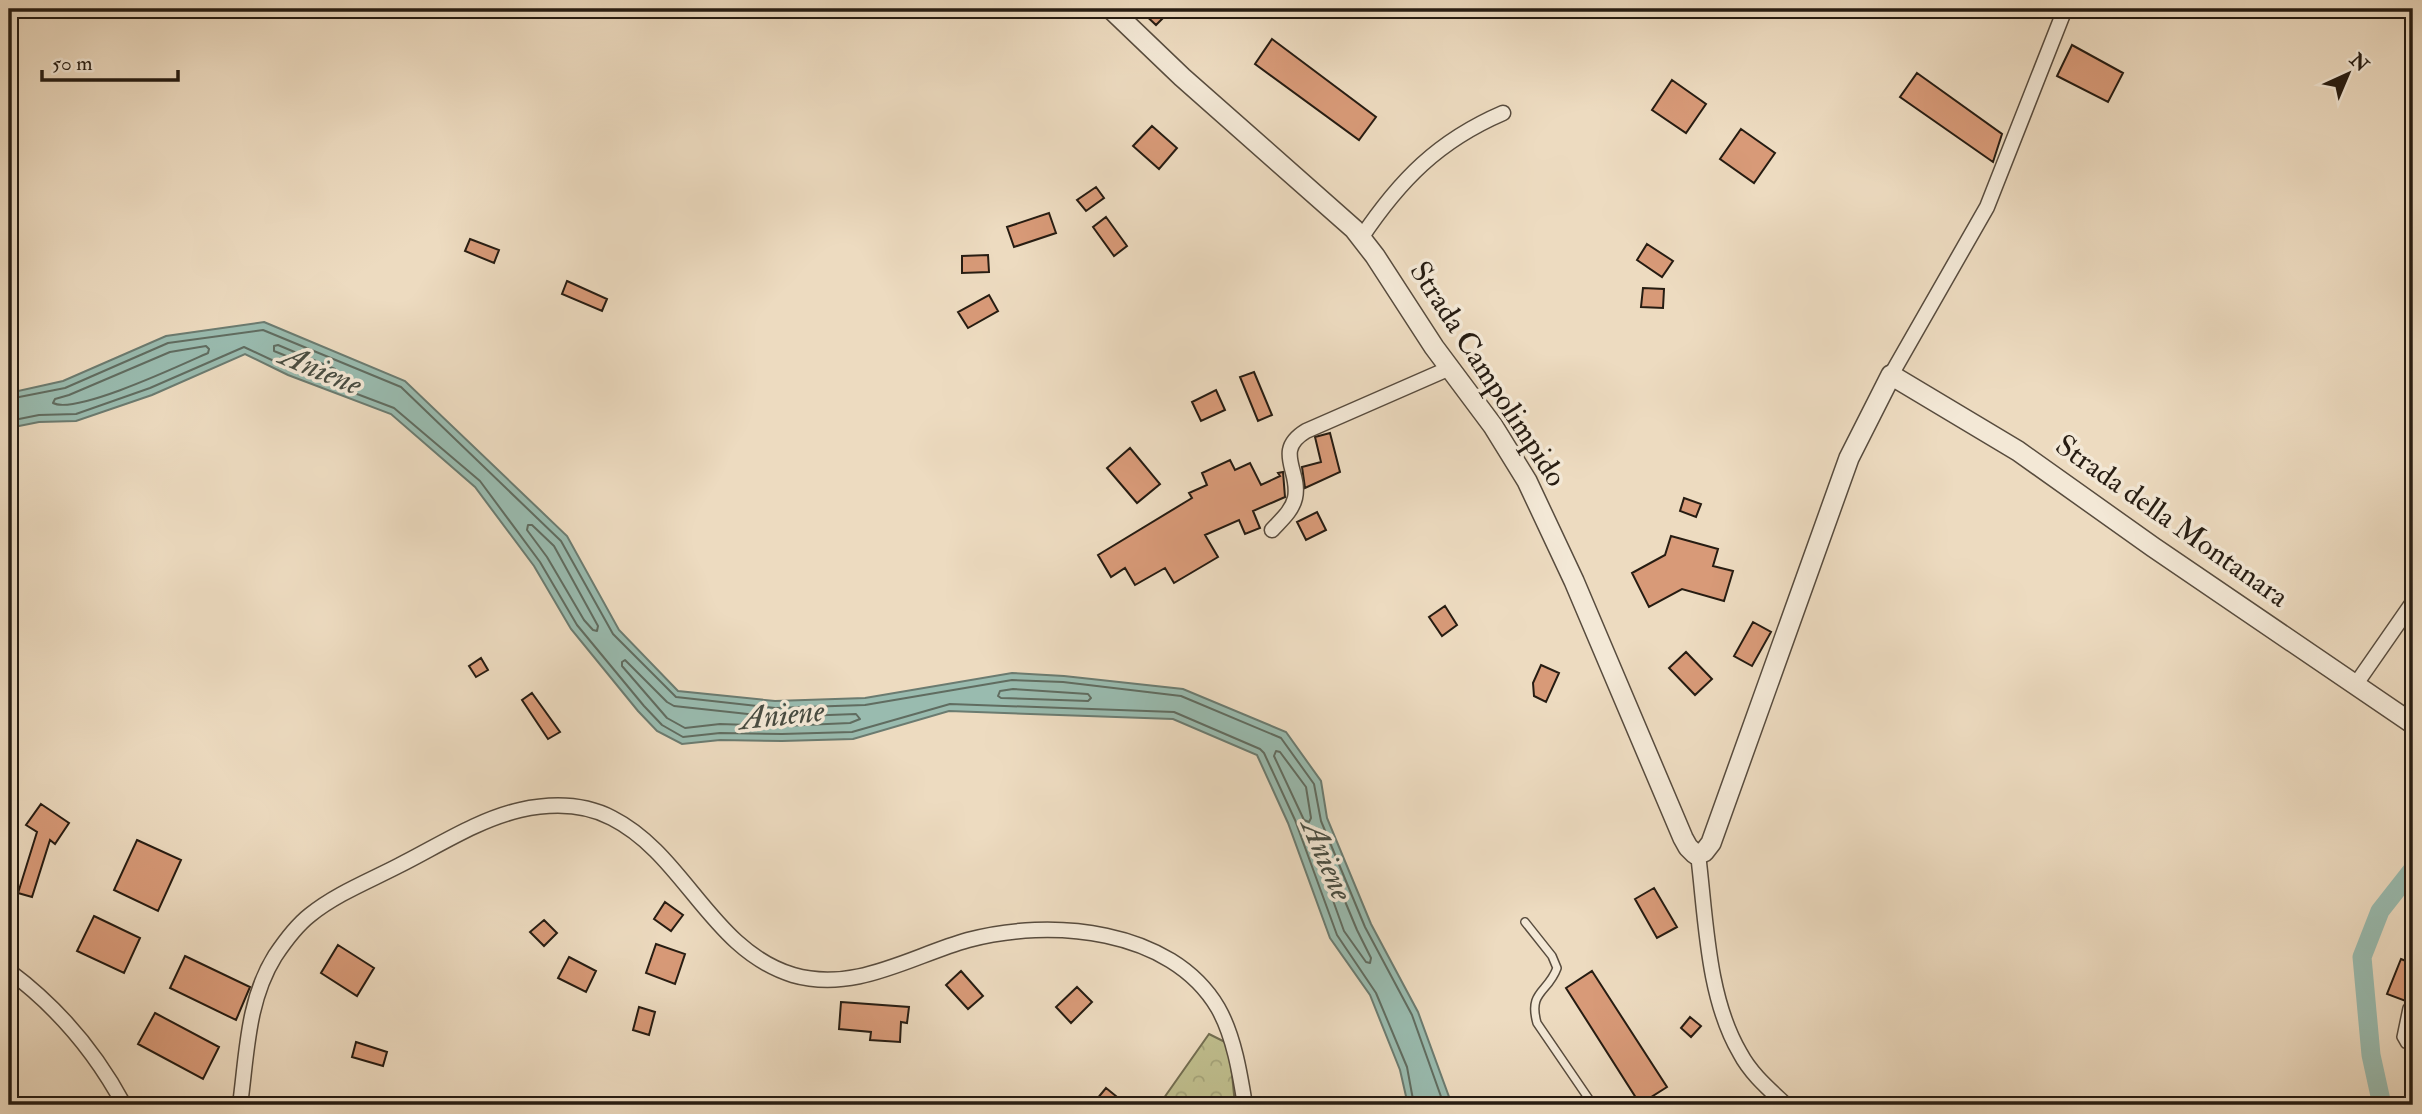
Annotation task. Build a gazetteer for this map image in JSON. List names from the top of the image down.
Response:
{
  "streets": {
    "street": ["Strada Campolimpido", "Strada della Montanara"]
  },
  "water": ["Aniene"],
  "scale_bar": "50 m",
  "north": "top right"
}
